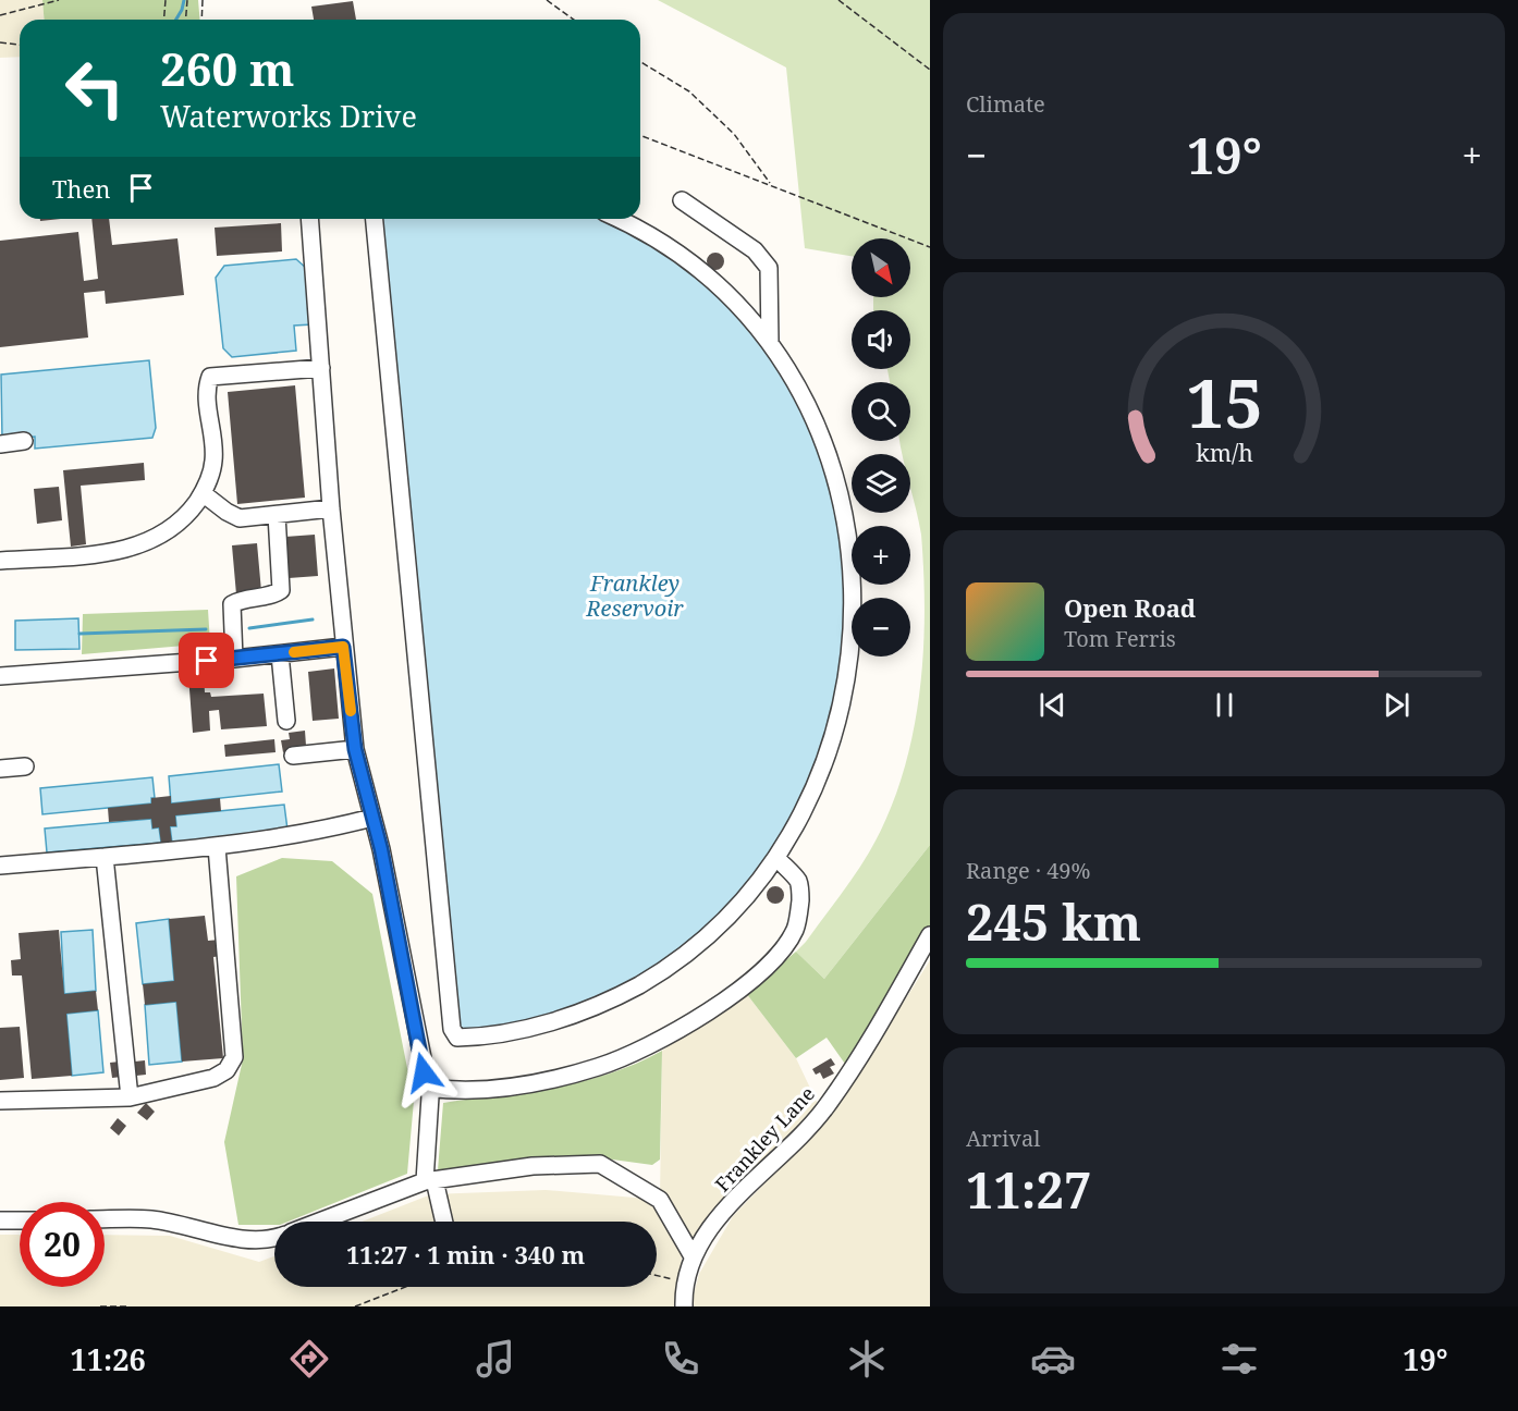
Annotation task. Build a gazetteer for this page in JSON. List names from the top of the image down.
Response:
{
  "streets": {
    "street": ["Frankley Lane"]
  },
  "water": ["Frankley Reservoir"],
  "north": "bottom right",
  "page": {
    "tile": [
      "Climate",
      ["Range · 49%", "245 km"],
      ["Arrival", "11:27"]
    ],
    "turn": ["260 m", "Waterworks Drive"],
    "heat": ["−", "19°", "+"],
    "then": "Then",
    "map_buttons": ["+", "−"],
    "song": ["Open Road", "Tom Ferris"],
    "limit": "20",
    "trip": "11:27 · 1 min · 340 m",
    "tabs": ["11:26", "19°"],
    "gauge": ["15", "km/h"]
  }
}
